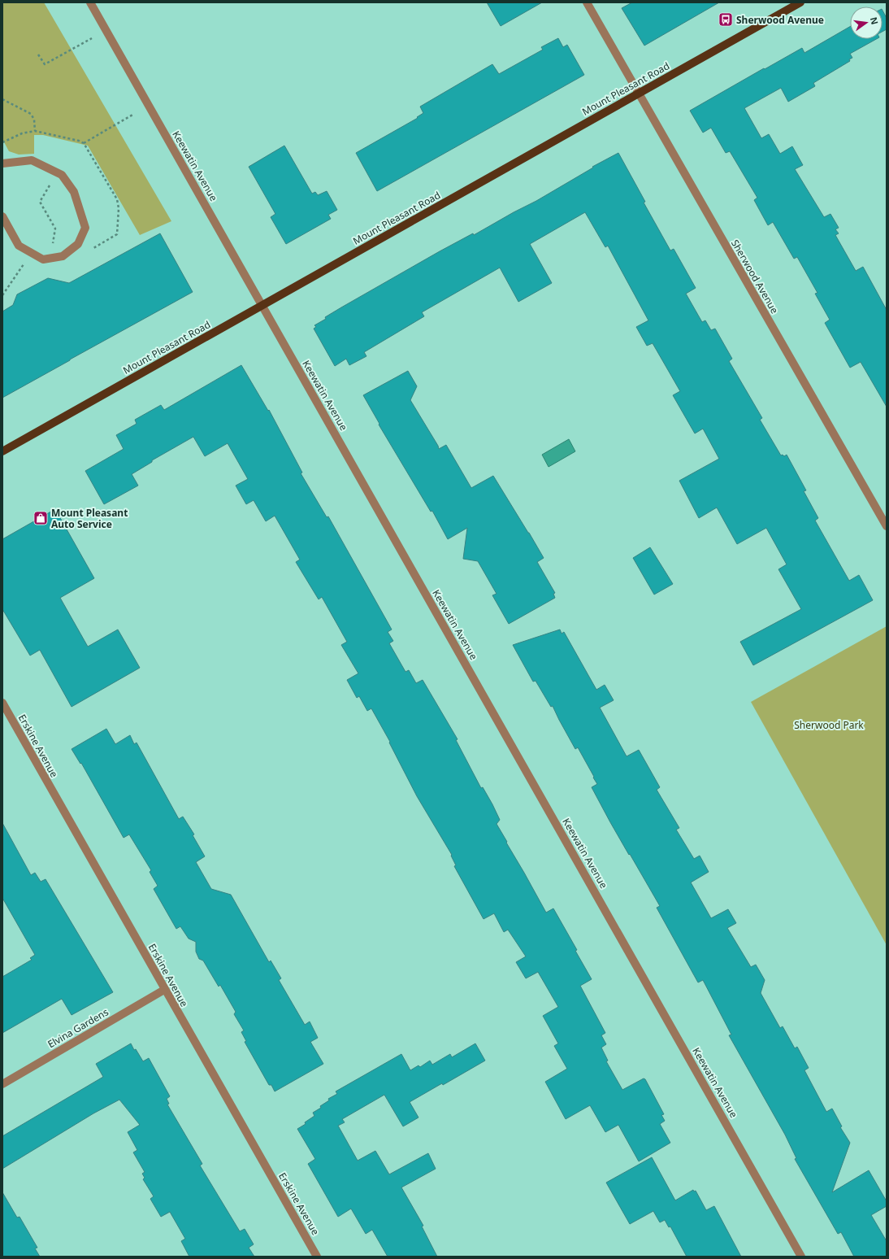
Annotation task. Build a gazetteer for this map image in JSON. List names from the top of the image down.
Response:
{
  "streets": {
    "main road": ["Mount Pleasant Road"],
    "street": [
      "Keewatin Avenue",
      "Sherwood Avenue",
      "Erskine Avenue",
      "Elvina Gardens"
    ]
  },
  "crossings": [
    ["Mount Pleasant Road", "Keewatin Avenue"],
    ["Mount Pleasant Road", "Sherwood Avenue"],
    ["Erskine Avenue", "Elvina Gardens"]
  ],
  "parks": ["Sherwood Park"],
  "places": {
    "bus stop": ["Sherwood Avenue"],
    "shop": ["Mount Pleasant Auto Service"]
  },
  "north": "right"
}
